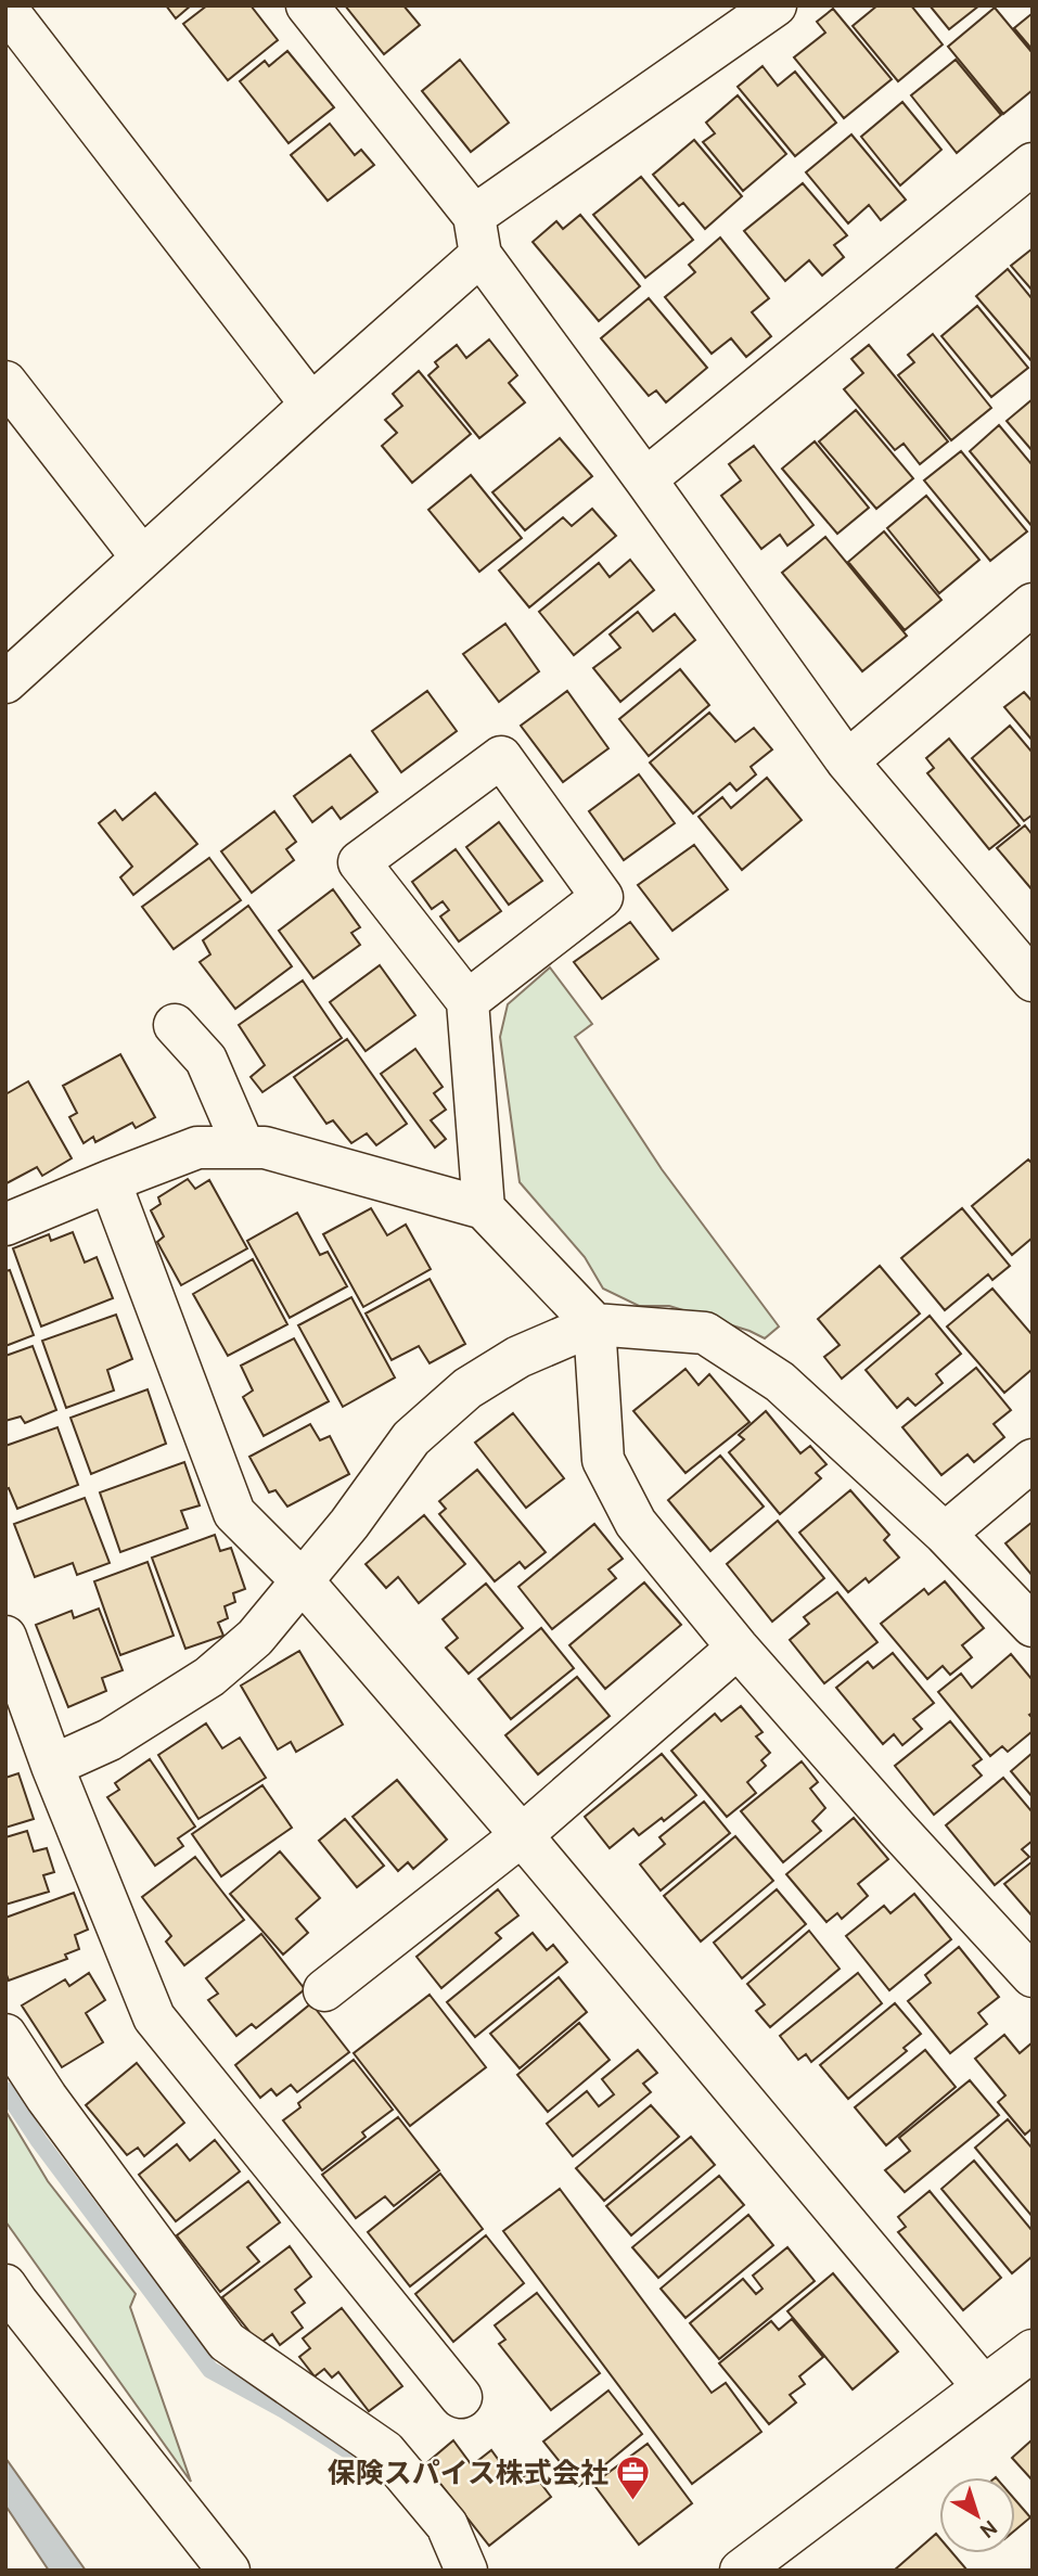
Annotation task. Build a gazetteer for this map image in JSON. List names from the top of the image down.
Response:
{
  "places": {
    "office": ["保険スパイス株式会社"]
  },
  "north": "bottom right"
}
